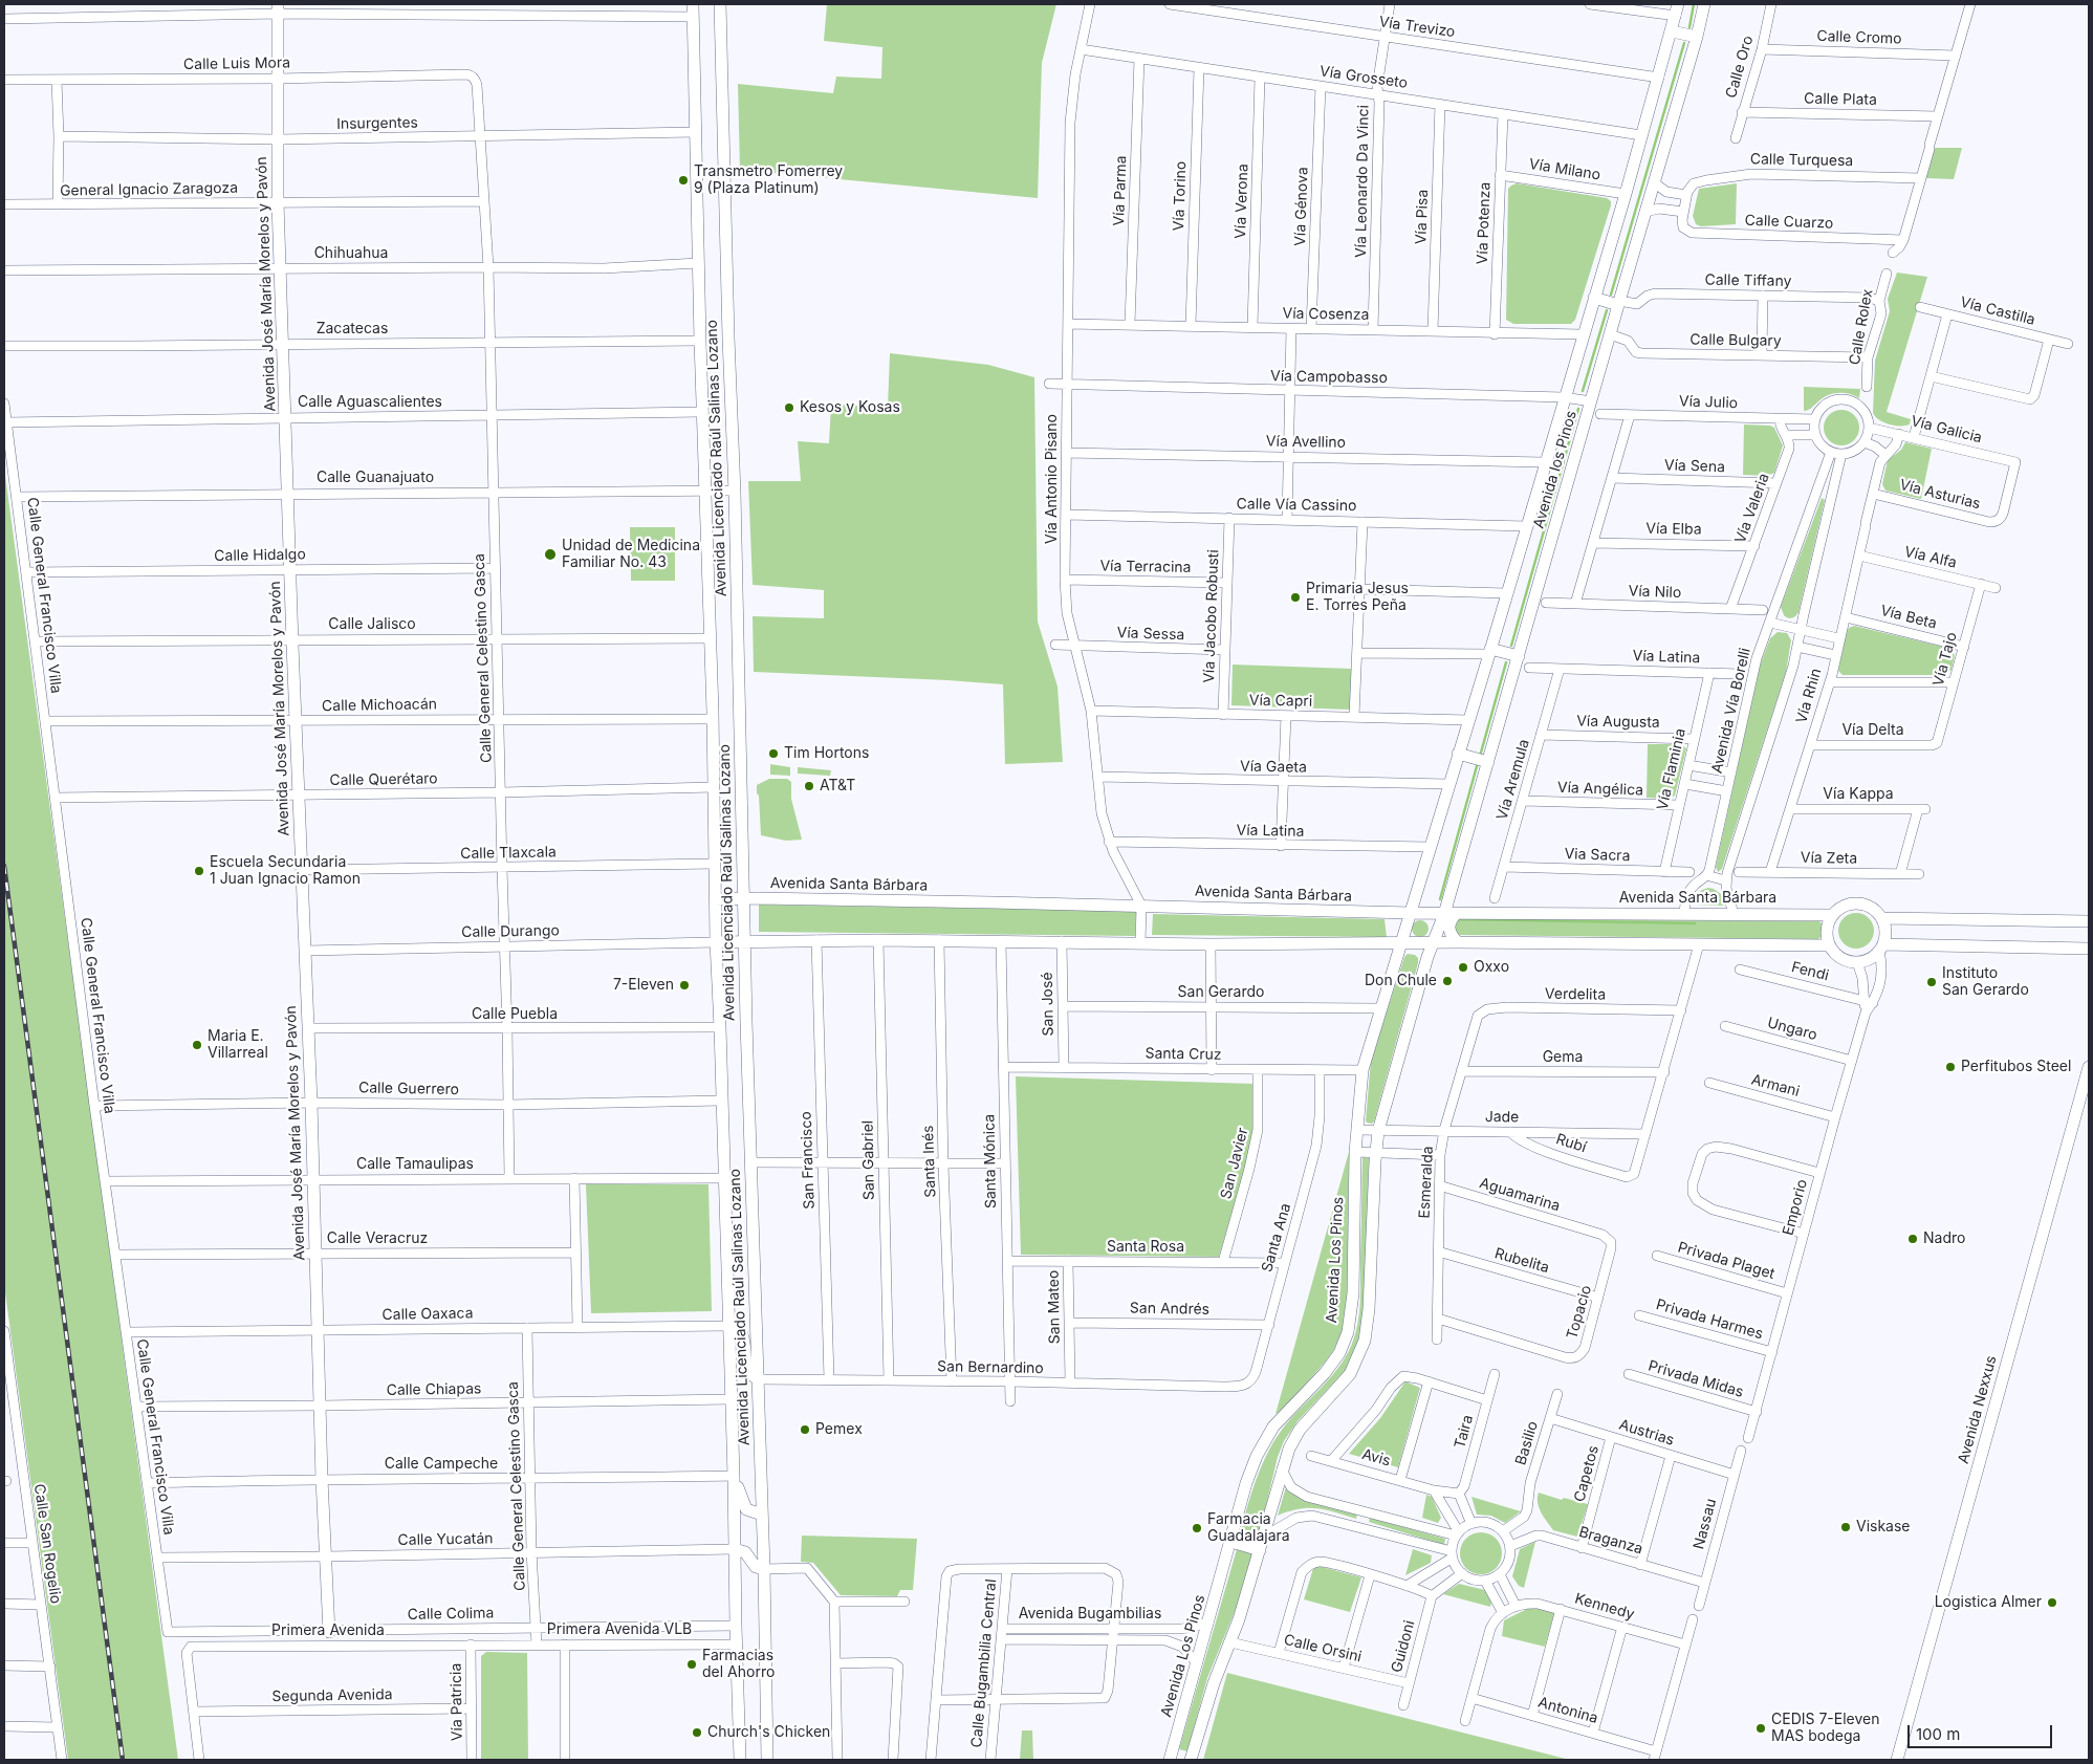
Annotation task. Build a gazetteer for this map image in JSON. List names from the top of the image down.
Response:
{
  "streets": {
    "street": [
      "Vía Trevizo",
      "Calle Cromo",
      "Calle Luis Mora",
      "Calle Oro",
      "Vía Grosseto",
      "Calle Plata",
      "Insurgentes",
      "Calle Turquesa",
      "Vía Milano",
      "Vía Leonardo Da Vinci",
      "General Ignacio Zaragoza",
      "Vía Parma",
      "Vía Torino",
      "Vía Verona",
      "Vía Génova",
      "Vía Pisa",
      "Calle Cuarzo",
      "Vía Potenza",
      "Chihuahua",
      "Calle Tiffany",
      "Avenida José María Morelos y Pavón",
      "Vía Castilla",
      "Vía Cosenza",
      "Calle Rolex",
      "Zacatecas",
      "Calle Bulgary",
      "Vía Campobasso",
      "Calle Aguascalientes",
      "Vía Julio",
      "Vía Galicia",
      "Vía Avellino",
      "Avenida Licenciado Raúl Salinas Lozano",
      "Vía Sena",
      "Avenida los Pinos",
      "Calle Guanajuato",
      "Vía Antonio Pisano",
      "Vía Asturias",
      "Calle Vía Cassino",
      "Vía Valeria",
      "Vía Elba",
      "Calle Hidalgo",
      "Vía Alfa",
      "Vía Terracina",
      "Vía Nilo",
      "Calle General Francisco Villa",
      "Vía Jacobo Robusti",
      "Vía Beta",
      "Calle Jalisco",
      "Vía Sessa",
      "Vía Latina",
      "Calle General Celestino Gasca",
      "Vía Tajo",
      "Vía Rhin",
      "Vía Capri",
      "Calle Michoacán",
      "Avenida Vía Borelli",
      "Vía Augusta",
      "Vía Delta",
      "Vía Gaeta",
      "Vía Flaminia",
      "Calle Querétaro",
      "Vía Aremula",
      "Vía Angélica",
      "Vía Kappa",
      "Calle Tlaxcala",
      "Via Sacra",
      "Vía Zeta",
      "Avenida Santa Bárbara",
      "Calle Durango",
      "Fendi",
      "San Gerardo",
      "Verdelita",
      "San José",
      "Calle Puebla",
      "Ungaro",
      "Santa Cruz",
      "Gema",
      "Armani",
      "Calle Guerrero",
      "Jade",
      "Rubí",
      "San Francisco",
      "San Gabriel",
      "Santa Inés",
      "Santa Mónica",
      "San Javier",
      "Calle Tamaulipas",
      "Esmeralda",
      "Aguamarina",
      "Emporio",
      "Santa Ana",
      "Calle Veracruz",
      "Santa Rosa",
      "Avenida Los Pinos",
      "Rubelita",
      "Privada Plaget",
      "San Mateo",
      "San Andrés",
      "Topacio",
      "Calle Oaxaca",
      "Privada Harmes",
      "San Bernardino",
      "Privada Midas",
      "Calle Chiapas",
      "Avenida Nexxus",
      "Taira",
      "Austrias",
      "Basilio",
      "Avis",
      "Calle Campeche",
      "Capetos",
      "Nassau",
      "Calle Yucatán",
      "Braganza",
      "Calle San Rogelio",
      "Kennedy",
      "Calle Colima",
      "Avenida Bugambilias",
      "Primera Avenida VLB",
      "Primera Avenida",
      "Guidoni",
      "Calle Orsini",
      "Calle Bugambilia Central",
      "Segunda Avenida",
      "Vía Patricia",
      "Antonina"
    ]
  },
  "crossings": [
    ["Vía Trevizo", "Vía Leonardo Da Vinci"],
    ["Vía Trevizo", "Avenida los Pinos"],
    ["Calle Cromo", "Calle Oro"],
    ["Calle Luis Mora", "Avenida José María Morelos y Pavón"],
    ["Calle Luis Mora", "Calle General Celestino Gasca"],
    ["Calle Oro", "Calle Plata"],
    ["Vía Grosseto", "Vía Leonardo Da Vinci"],
    ["Vía Grosseto", "Vía Parma"],
    ["Vía Grosseto", "Vía Torino"],
    ["Vía Grosseto", "Vía Verona"],
    ["Vía Grosseto", "Vía Génova"],
    ["Vía Grosseto", "Vía Pisa"],
    ["Vía Grosseto", "Vía Potenza"],
    ["Vía Grosseto", "Avenida los Pinos"],
    ["Vía Grosseto", "Vía Antonio Pisano"],
    ["Insurgentes", "Avenida José María Morelos y Pavón"],
    ["Insurgentes", "Avenida Licenciado Raúl Salinas Lozano"],
    ["Insurgentes", "Calle General Celestino Gasca"],
    ["Vía Milano", "Vía Potenza"],
    ["Vía Milano", "Avenida los Pinos"],
    ["Vía Leonardo Da Vinci", "Vía Cosenza"],
    ["General Ignacio Zaragoza", "Avenida José María Morelos y Pavón"],
    ["General Ignacio Zaragoza", "Calle General Celestino Gasca"],
    ["Vía Parma", "Vía Cosenza"],
    ["Vía Torino", "Vía Cosenza"],
    ["Vía Verona", "Vía Cosenza"],
    ["Vía Génova", "Vía Cosenza"],
    ["Vía Pisa", "Vía Cosenza"],
    ["Vía Potenza", "Vía Cosenza"],
    ["Chihuahua", "Avenida José María Morelos y Pavón"],
    ["Chihuahua", "Avenida Licenciado Raúl Salinas Lozano"],
    ["Chihuahua", "Calle General Celestino Gasca"],
    ["Calle Tiffany", "Calle Rolex"],
    ["Calle Tiffany", "Avenida los Pinos"],
    ["Avenida José María Morelos y Pavón", "Zacatecas"],
    ["Avenida José María Morelos y Pavón", "Calle Aguascalientes"],
    ["Avenida José María Morelos y Pavón", "Calle Guanajuato"],
    ["Avenida José María Morelos y Pavón", "Calle Hidalgo"],
    ["Avenida José María Morelos y Pavón", "Calle Jalisco"],
    ["Avenida José María Morelos y Pavón", "Calle Michoacán"],
    ["Avenida José María Morelos y Pavón", "Calle Querétaro"],
    ["Avenida José María Morelos y Pavón", "Calle Tlaxcala"],
    ["Avenida José María Morelos y Pavón", "Calle Durango"],
    ["Avenida José María Morelos y Pavón", "Calle Puebla"],
    ["Avenida José María Morelos y Pavón", "Calle Guerrero"],
    ["Avenida José María Morelos y Pavón", "Calle Tamaulipas"],
    ["Avenida José María Morelos y Pavón", "Calle Veracruz"],
    ["Avenida José María Morelos y Pavón", "Calle Oaxaca"],
    ["Avenida José María Morelos y Pavón", "Calle Chiapas"],
    ["Avenida José María Morelos y Pavón", "Calle Campeche"],
    ["Avenida José María Morelos y Pavón", "Calle Yucatán"],
    ["Avenida José María Morelos y Pavón", "Calle Colima"],
    ["Vía Cosenza", "Avenida los Pinos"],
    ["Vía Cosenza", "Vía Antonio Pisano"],
    ["Calle Rolex", "Calle Bulgary"],
    ["Zacatecas", "Avenida Licenciado Raúl Salinas Lozano"],
    ["Zacatecas", "Calle General Celestino Gasca"],
    ["Calle Bulgary", "Avenida los Pinos"],
    ["Vía Campobasso", "Avenida los Pinos"],
    ["Vía Campobasso", "Vía Antonio Pisano"],
    ["Calle Aguascalientes", "Avenida Licenciado Raúl Salinas Lozano"],
    ["Calle Aguascalientes", "Calle General Francisco Villa"],
    ["Calle Aguascalientes", "Calle General Celestino Gasca"],
    ["Vía Julio", "Vía Galicia"],
    ["Vía Julio", "Vía Valeria"],
    ["Vía Julio", "Avenida Vía Borelli"],
    ["Vía Galicia", "Vía Asturias"],
    ["Vía Galicia", "Vía Rhin"],
    ["Vía Galicia", "Avenida Vía Borelli"],
    ["Vía Avellino", "Avenida los Pinos"],
    ["Vía Avellino", "Vía Antonio Pisano"],
    ["Avenida Licenciado Raúl Salinas Lozano", "Calle Guanajuato"],
    ["Avenida Licenciado Raúl Salinas Lozano", "Calle Jalisco"],
    ["Avenida Licenciado Raúl Salinas Lozano", "Calle Michoacán"],
    ["Avenida Licenciado Raúl Salinas Lozano", "Calle Querétaro"],
    ["Avenida Licenciado Raúl Salinas Lozano", "Calle Tlaxcala"],
    ["Avenida Licenciado Raúl Salinas Lozano", "Avenida Santa Bárbara"],
    ["Avenida Licenciado Raúl Salinas Lozano", "Calle Durango"],
    ["Avenida Licenciado Raúl Salinas Lozano", "Calle Puebla"],
    ["Avenida Licenciado Raúl Salinas Lozano", "Calle Guerrero"],
    ["Avenida Licenciado Raúl Salinas Lozano", "Calle Tamaulipas"],
    ["Avenida Licenciado Raúl Salinas Lozano", "Calle Oaxaca"],
    ["Avenida Licenciado Raúl Salinas Lozano", "San Bernardino"],
    ["Avenida Licenciado Raúl Salinas Lozano", "Calle Chiapas"],
    ["Avenida Licenciado Raúl Salinas Lozano", "Calle Campeche"],
    ["Avenida Licenciado Raúl Salinas Lozano", "Calle Yucatán"],
    ["Avenida Licenciado Raúl Salinas Lozano", "Calle Colima"],
    ["Avenida Licenciado Raúl Salinas Lozano", "Primera Avenida VLB"],
    ["Vía Sena", "Vía Valeria"],
    ["Avenida los Pinos", "Calle Vía Cassino"],
    ["Avenida los Pinos", "Vía Latina"],
    ["Avenida los Pinos", "Vía Capri"],
    ["Avenida los Pinos", "Vía Gaeta"],
    ["Avenida los Pinos", "Avenida Santa Bárbara"],
    ["Avenida los Pinos", "Avenida Los Pinos"],
    ["Calle Guanajuato", "Calle General Francisco Villa"],
    ["Calle Guanajuato", "Calle General Celestino Gasca"],
    ["Vía Antonio Pisano", "Calle Vía Cassino"],
    ["Vía Antonio Pisano", "Vía Terracina"],
    ["Vía Antonio Pisano", "Vía Sessa"],
    ["Vía Antonio Pisano", "Vía Latina"],
    ["Vía Antonio Pisano", "Vía Capri"],
    ["Vía Antonio Pisano", "Vía Gaeta"],
    ["Vía Antonio Pisano", "Avenida Santa Bárbara"],
    ["Vía Asturias", "Vía Rhin"],
    ["Calle Vía Cassino", "Vía Jacobo Robusti"],
    ["Vía Valeria", "Vía Elba"],
    ["Vía Valeria", "Vía Nilo"],
    ["Calle Hidalgo", "Calle General Francisco Villa"],
    ["Calle Hidalgo", "Calle General Celestino Gasca"],
    ["Vía Alfa", "Vía Tajo"],
    ["Vía Alfa", "Vía Rhin"],
    ["Vía Terracina", "Vía Jacobo Robusti"],
    ["Calle General Francisco Villa", "Calle Jalisco"],
    ["Calle General Francisco Villa", "Calle Michoacán"],
    ["Calle General Francisco Villa", "Calle Querétaro"],
    ["Calle General Francisco Villa", "Calle Guerrero"],
    ["Calle General Francisco Villa", "Calle Tamaulipas"],
    ["Calle General Francisco Villa", "Calle Veracruz"],
    ["Calle General Francisco Villa", "Calle Oaxaca"],
    ["Calle General Francisco Villa", "Calle Chiapas"],
    ["Calle General Francisco Villa", "Calle Campeche"],
    ["Calle General Francisco Villa", "Calle Yucatán"],
    ["Calle General Francisco Villa", "Calle Colima"],
    ["Vía Jacobo Robusti", "Vía Sessa"],
    ["Vía Jacobo Robusti", "Vía Capri"],
    ["Vía Beta", "Vía Tajo"],
    ["Vía Beta", "Vía Rhin"],
    ["Calle Jalisco", "Calle General Celestino Gasca"],
    ["Vía Latina", "Vía Flaminia"],
    ["Vía Latina", "Vía Aremula"],
    ["Calle General Celestino Gasca", "Calle Michoacán"],
    ["Calle General Celestino Gasca", "Calle Querétaro"],
    ["Calle General Celestino Gasca", "Calle Tlaxcala"],
    ["Calle General Celestino Gasca", "Calle Durango"],
    ["Calle General Celestino Gasca", "Calle Puebla"],
    ["Calle General Celestino Gasca", "Calle Guerrero"],
    ["Calle General Celestino Gasca", "Calle Tamaulipas"],
    ["Calle General Celestino Gasca", "Calle Oaxaca"],
    ["Calle General Celestino Gasca", "Calle Chiapas"],
    ["Calle General Celestino Gasca", "Calle Campeche"],
    ["Calle General Celestino Gasca", "Calle Yucatán"],
    ["Calle General Celestino Gasca", "Calle Colima"],
    ["Calle General Celestino Gasca", "Primera Avenida VLB"],
    ["Vía Tajo", "Vía Delta"],
    ["Vía Rhin", "Vía Delta"],
    ["Vía Rhin", "Vía Kappa"],
    ["Vía Rhin", "Vía Zeta"],
    ["Avenida Vía Borelli", "Avenida Santa Bárbara"],
    ["Vía Augusta", "Vía Flaminia"],
    ["Vía Augusta", "Vía Aremula"],
    ["Vía Flaminia", "Vía Angélica"],
    ["Vía Flaminia", "Via Sacra"],
    ["Vía Aremula", "Vía Angélica"],
    ["Vía Aremula", "Via Sacra"],
    ["Vía Kappa", "Vía Zeta"],
    ["Avenida Santa Bárbara", "Emporio"],
    ["Avenida Santa Bárbara", "Avenida Los Pinos"],
    ["Fendi", "Emporio"],
    ["San Gerardo", "San José"],
    ["San Gerardo", "Avenida Los Pinos"],
    ["Verdelita", "Esmeralda"],
    ["San José", "Santa Cruz"],
    ["Ungaro", "Emporio"],
    ["Santa Cruz", "Santa Mónica"],
    ["Santa Cruz", "San Javier"],
    ["Santa Cruz", "Santa Ana"],
    ["Santa Cruz", "Avenida Los Pinos"],
    ["Gema", "Esmeralda"],
    ["Armani", "Emporio"],
    ["Jade", "Rubí"],
    ["Jade", "Esmeralda"],
    ["Jade", "Avenida Los Pinos"],
    ["San Francisco", "San Bernardino"],
    ["San Gabriel", "San Bernardino"],
    ["Santa Inés", "San Bernardino"],
    ["Santa Mónica", "Santa Rosa"],
    ["Santa Mónica", "San Bernardino"],
    ["San Javier", "Santa Rosa"],
    ["Esmeralda", "Aguamarina"],
    ["Esmeralda", "Rubelita"],
    ["Esmeralda", "Topacio"],
    ["Aguamarina", "Topacio"],
    ["Emporio", "Privada Plaget"],
    ["Emporio", "Privada Harmes"],
    ["Emporio", "Privada Midas"],
    ["Santa Ana", "Santa Rosa"],
    ["Santa Ana", "San Andrés"],
    ["Santa Ana", "San Bernardino"],
    ["Santa Rosa", "San Mateo"],
    ["Avenida Los Pinos", "Avenida Bugambilias"],
    ["Rubelita", "Topacio"],
    ["San Mateo", "San Andrés"],
    ["San Mateo", "San Bernardino"],
    ["Taira", "Avis"],
    ["Austrias", "Basilio"],
    ["Austrias", "Capetos"],
    ["Austrias", "Nassau"],
    ["Basilio", "Braganza"],
    ["Capetos", "Braganza"],
    ["Nassau", "Braganza"],
    ["Kennedy", "Antonina"],
    ["Avenida Bugambilias", "Calle Bugambilia Central"],
    ["Primera Avenida VLB", "Primera Avenida"],
    ["Primera Avenida", "Segunda Avenida"],
    ["Primera Avenida", "Vía Patricia"],
    ["Guidoni", "Calle Orsini"],
    ["Segunda Avenida", "Vía Patricia"]
  ],
  "places": [
    "Transmetro Fomerrey 9 (Plaza Platinum)",
    "Kesos y Kosas",
    "Unidad de Medicina Familiar No. 43",
    "Primaria Jesus E. Torres Peña",
    "Tim Hortons",
    "AT&T",
    "Escuela Secundaria 1 Juan Ignacio Ramon",
    "Oxxo",
    "Don Chule",
    "Instituto San Gerardo",
    "7-Eleven",
    "Maria E. Villarreal",
    "Perfitubos Steel",
    "Nadro",
    "Pemex",
    "Viskase",
    "Farmacia Guadalajara",
    "Logistica Almer",
    "Farmacias del Ahorro",
    "CEDIS 7-Eleven MAS bodega",
    "Church's Chicken"
  ],
  "scale_bar": "100 m"
}
